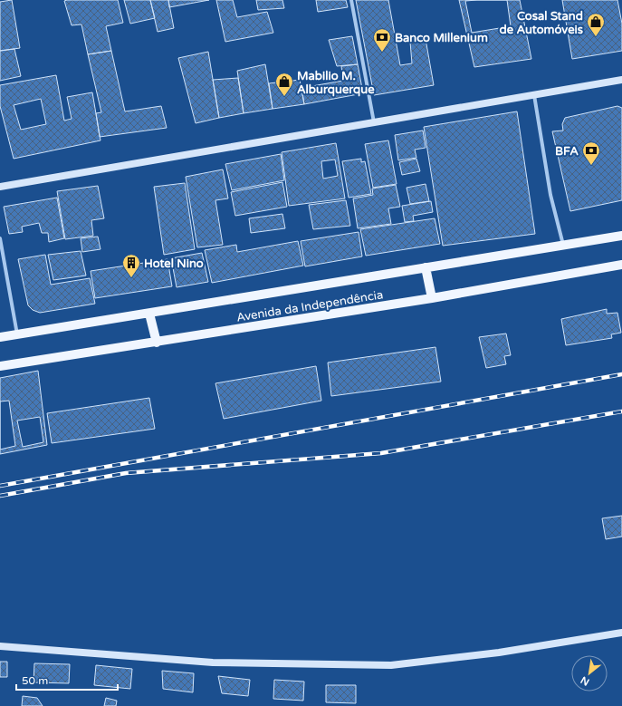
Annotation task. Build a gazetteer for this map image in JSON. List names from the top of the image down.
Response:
{
  "streets": {
    "main road": ["Avenida da Independência"]
  },
  "places": {
    "shop": ["Cosal Stand de Automóveis", "Mabilio M. Alburquerque"],
    "bank": ["Banco Millenium", "BFA"],
    "building": ["Hotel Nino"]
  },
  "scale_bar": "50 m",
  "north": "bottom left"
}
